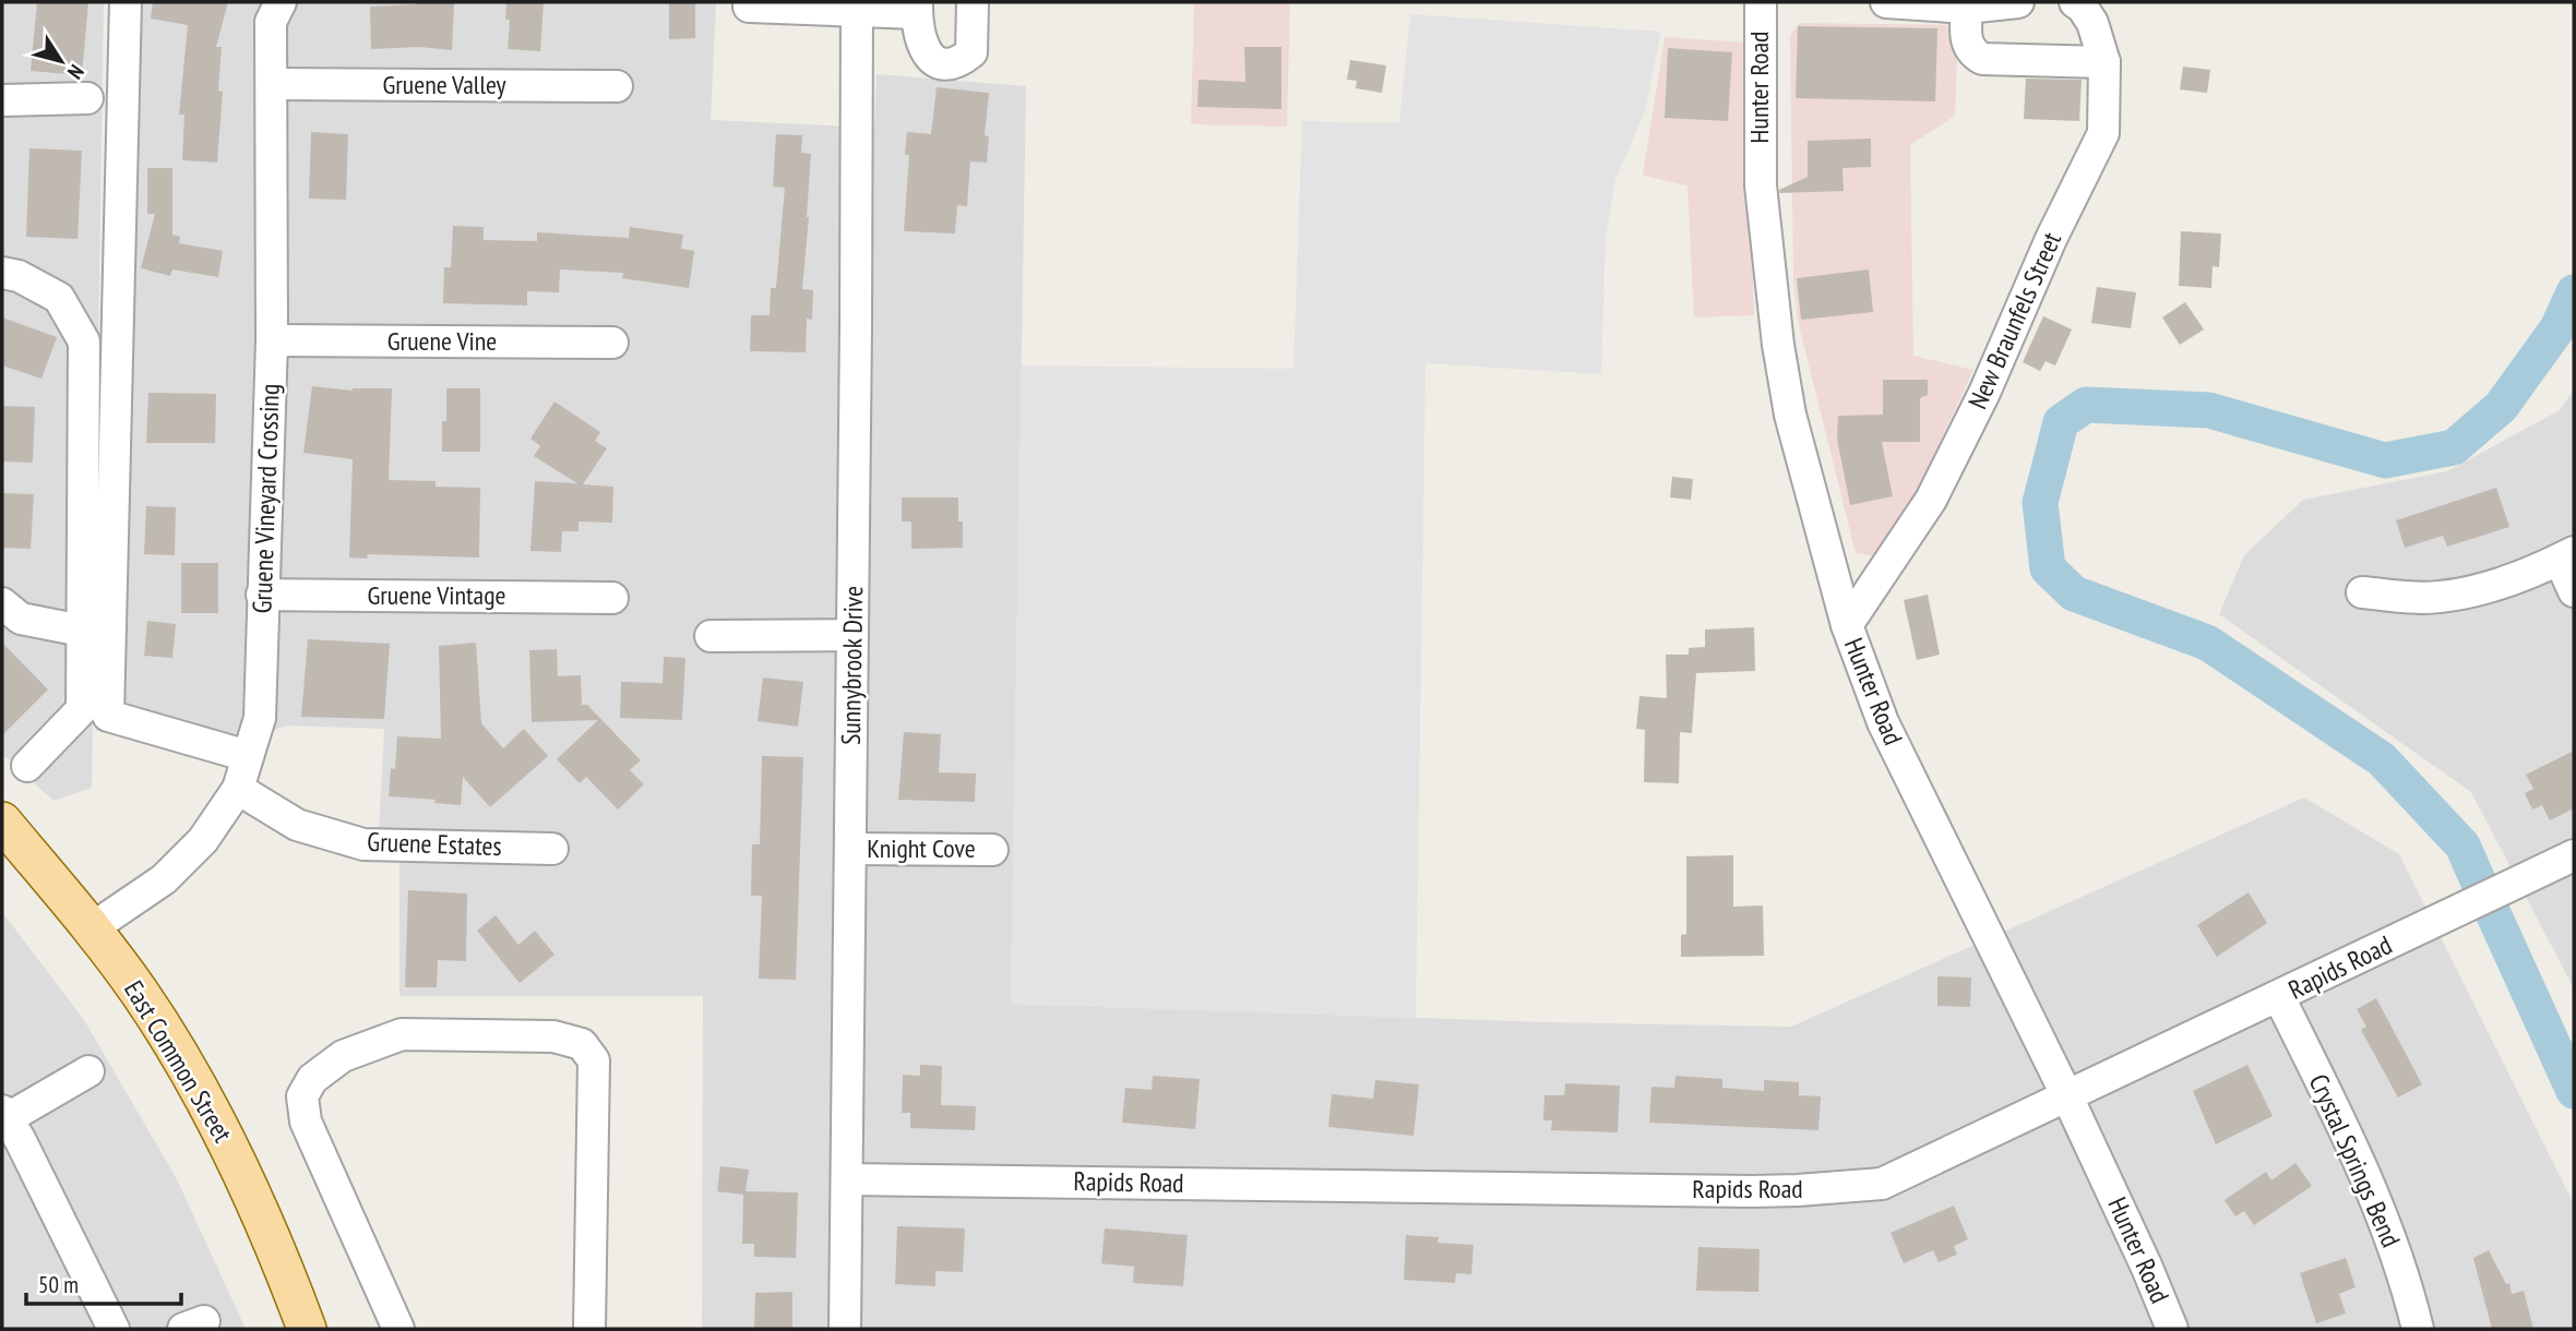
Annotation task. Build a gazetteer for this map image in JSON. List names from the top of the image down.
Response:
{
  "streets": {
    "main road": ["East Common Street"],
    "street": [
      "Gruene Valley",
      "Hunter Road",
      "New Braunfels Street",
      "Gruene Vine",
      "Gruene Vineyard Crossing",
      "Gruene Vintage",
      "Sunnybrook Drive",
      "Gruene Estates",
      "Knight Cove",
      "Rapids Road",
      "Crystal Springs Bend"
    ]
  },
  "crossings": [
    ["Gruene Valley", "Gruene Vineyard Crossing"],
    ["Hunter Road", "New Braunfels Street"],
    ["Hunter Road", "Rapids Road"],
    ["Gruene Vine", "Gruene Vineyard Crossing"],
    ["Gruene Vineyard Crossing", "Gruene Vintage"],
    ["Gruene Vineyard Crossing", "Gruene Estates"],
    ["Gruene Vineyard Crossing", "East Common Street"],
    ["Sunnybrook Drive", "Knight Cove"],
    ["Sunnybrook Drive", "Rapids Road"],
    ["Rapids Road", "Crystal Springs Bend"]
  ],
  "scale_bar": "50 m",
  "north": "bottom right"
}
